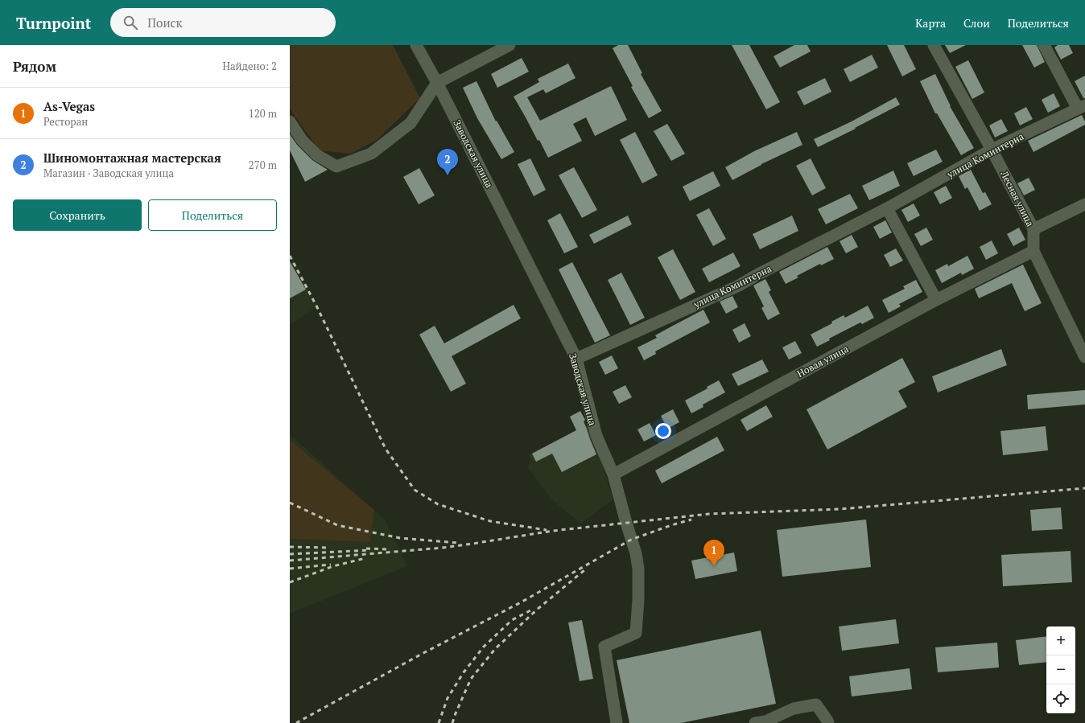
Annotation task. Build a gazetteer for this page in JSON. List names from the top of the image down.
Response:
{
  "streets": {
    "street": [
      "Заводская улица",
      "улица Коминтерна",
      "Лесная улица",
      "Новая улица"
    ]
  },
  "crossings": [
    ["Заводская улица", "улица Коминтерна"],
    ["Заводская улица", "Новая улица"],
    ["улица Коминтерна", "Лесная улица"],
    ["Лесная улица", "Новая улица"]
  ],
  "page": {
    "header": "Turnpoint",
    "search": "Поиск",
    "nav": ["Карта", "Слои", "Поделиться"],
    "heading": ["Рядом", "Найдено: 2"],
    "list": [
      {
        "mark": "1",
        "name": "As-Vegas",
        "note": "Ресторан",
        "value": "120 m"
      },
      {
        "mark": "2",
        "name": "Шиномонтажная мастерская",
        "note": "Магазин · Заводская улица",
        "value": "270 m"
      }
    ],
    "pins": ["2", "1"],
    "buttons": ["Сохранить", "Поделиться"],
    "map_buttons": ["+", "−"]
  }
}
